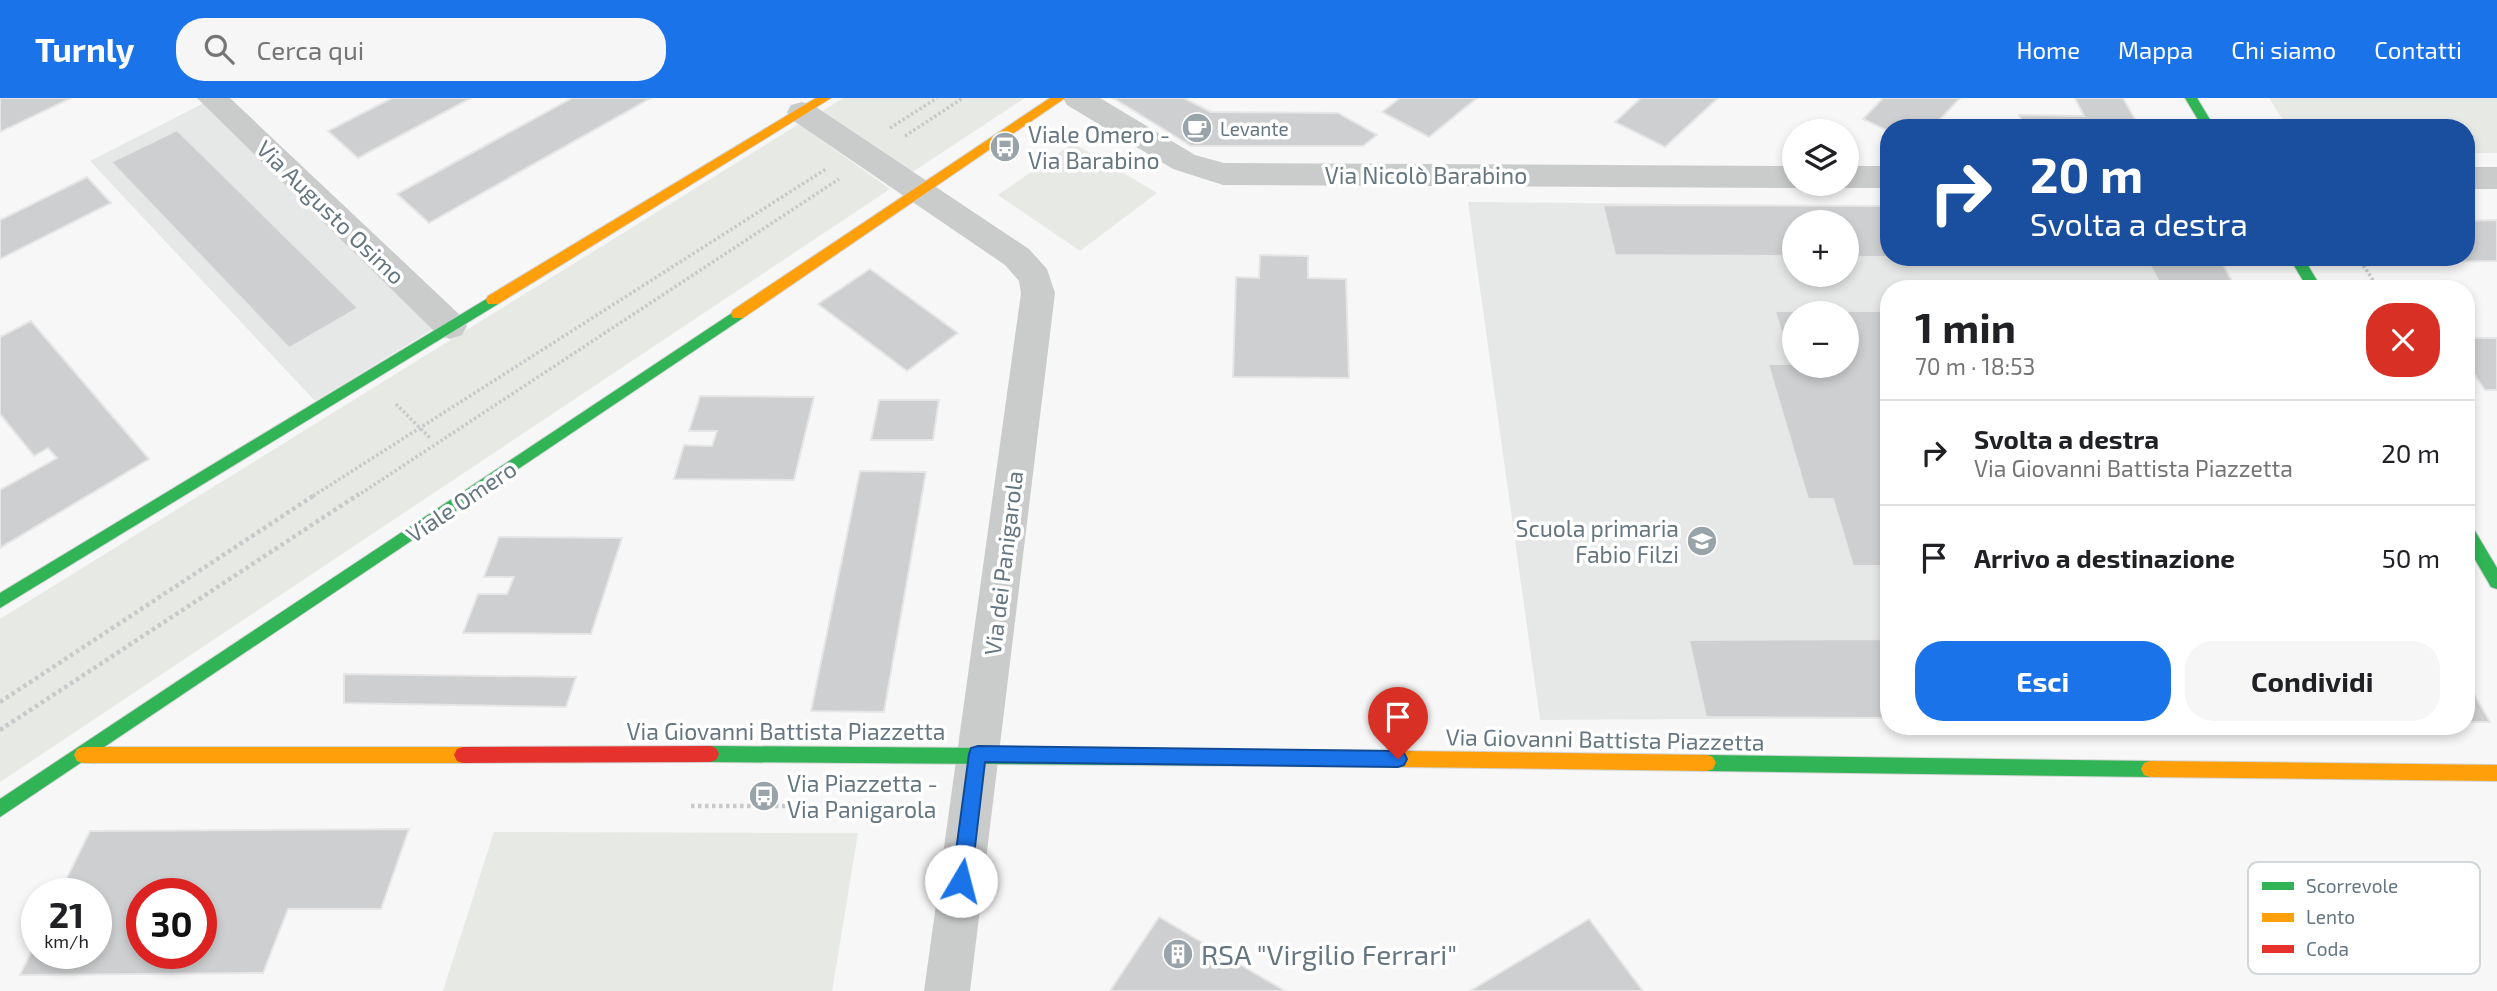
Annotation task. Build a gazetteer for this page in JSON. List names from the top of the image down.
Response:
{
  "streets": {
    "street": [
      "Via Nicolò Barabino",
      "Via Augusto Osimo",
      "Viale Omero",
      "Via dei Panigarola",
      "Via Giovanni Battista Piazzetta"
    ]
  },
  "crossings": [
    ["Viale Omero", "Via dei Panigarola"],
    ["Viale Omero", "Via Giovanni Battista Piazzetta"],
    ["Via dei Panigarola", "Via Giovanni Battista Piazzetta"]
  ],
  "places": {
    "cafe": ["Levante"],
    "bus stop": ["Viale Omero - Via Barabino", "Via Piazzetta - Via Panigarola"],
    "school or university": ["Scuola primaria Fabio Filzi"],
    "building": ["RSA \"Virgilio Ferrari\""]
  },
  "legend": ["Scorrevole", "Lento", "Coda"],
  "page": {
    "header": "Turnly",
    "search": "Cerca qui",
    "nav": [
      "Home",
      "Mappa",
      "Chi siamo",
      "Contatti"
    ],
    "map_buttons": ["+", "−"],
    "turn": ["20 m", "Svolta a destra"],
    "heading": ["1 min", "70 m · 18:53"],
    "list": [
      {
        "name": "Svolta a destra",
        "note": "Via Giovanni Battista Piazzetta",
        "value": "20 m"
      },
      {
        "name": "Arrivo a destinazione",
        "value": "50 m"
      }
    ],
    "buttons": ["Esci", "Condividi"],
    "speed": "21 km/h",
    "limit": "30"
  }
}
